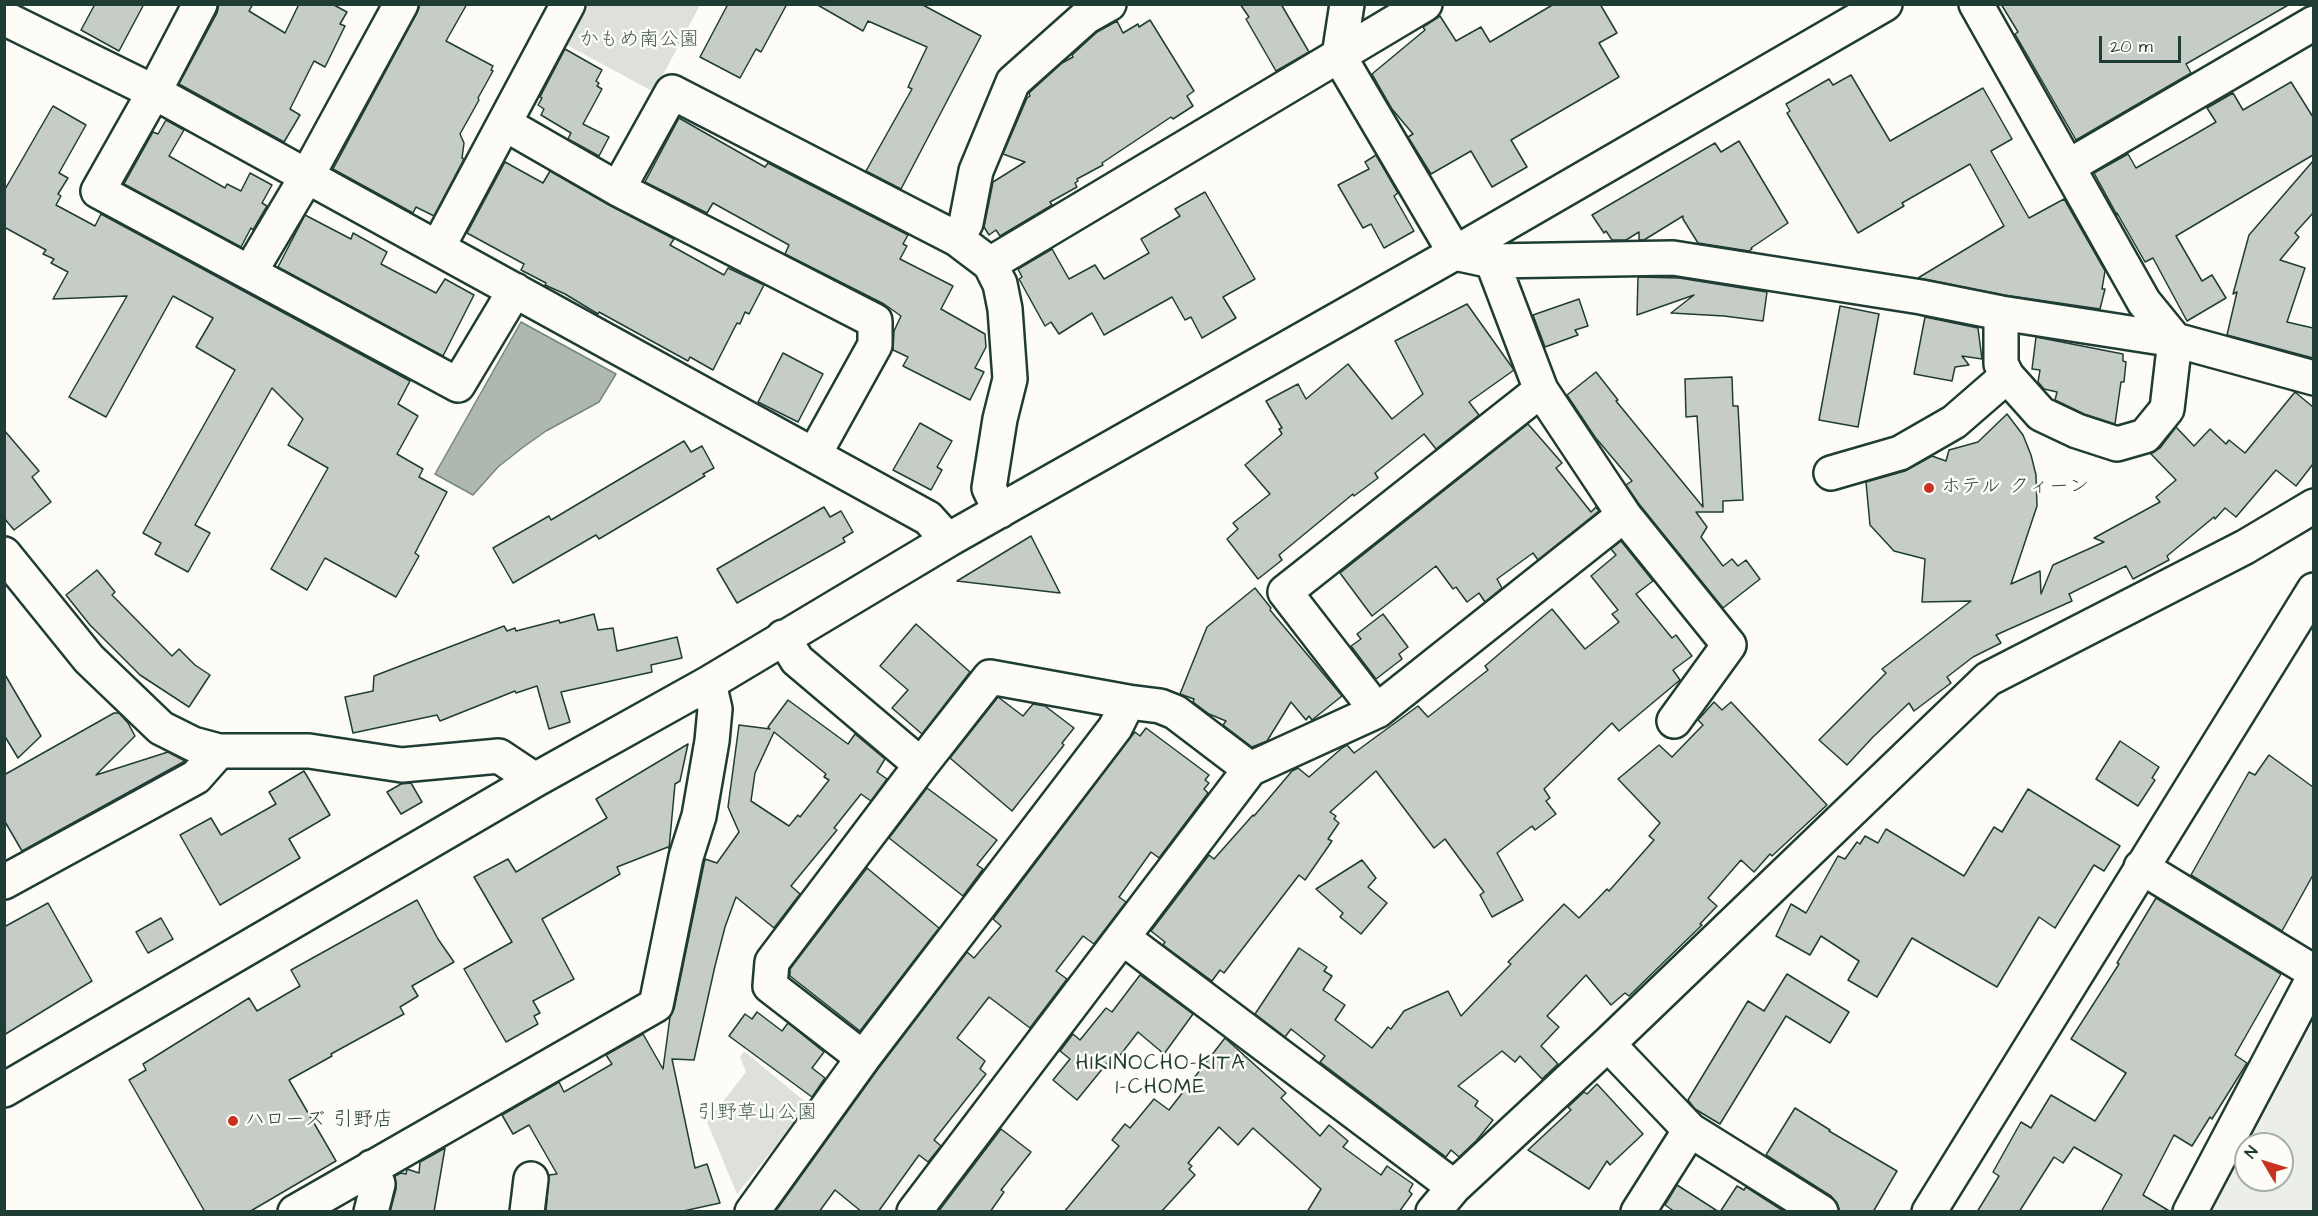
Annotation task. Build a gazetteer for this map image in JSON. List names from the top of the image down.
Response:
{
  "districts": ["HIKINOCHO-KITA 1-CHOME"],
  "parks": ["かもめ南公園", "引野草山公園"],
  "places": ["ホテル クィーン", "ハローズ 引野店"],
  "scale_bar": "20 m",
  "north": "top left"
}
